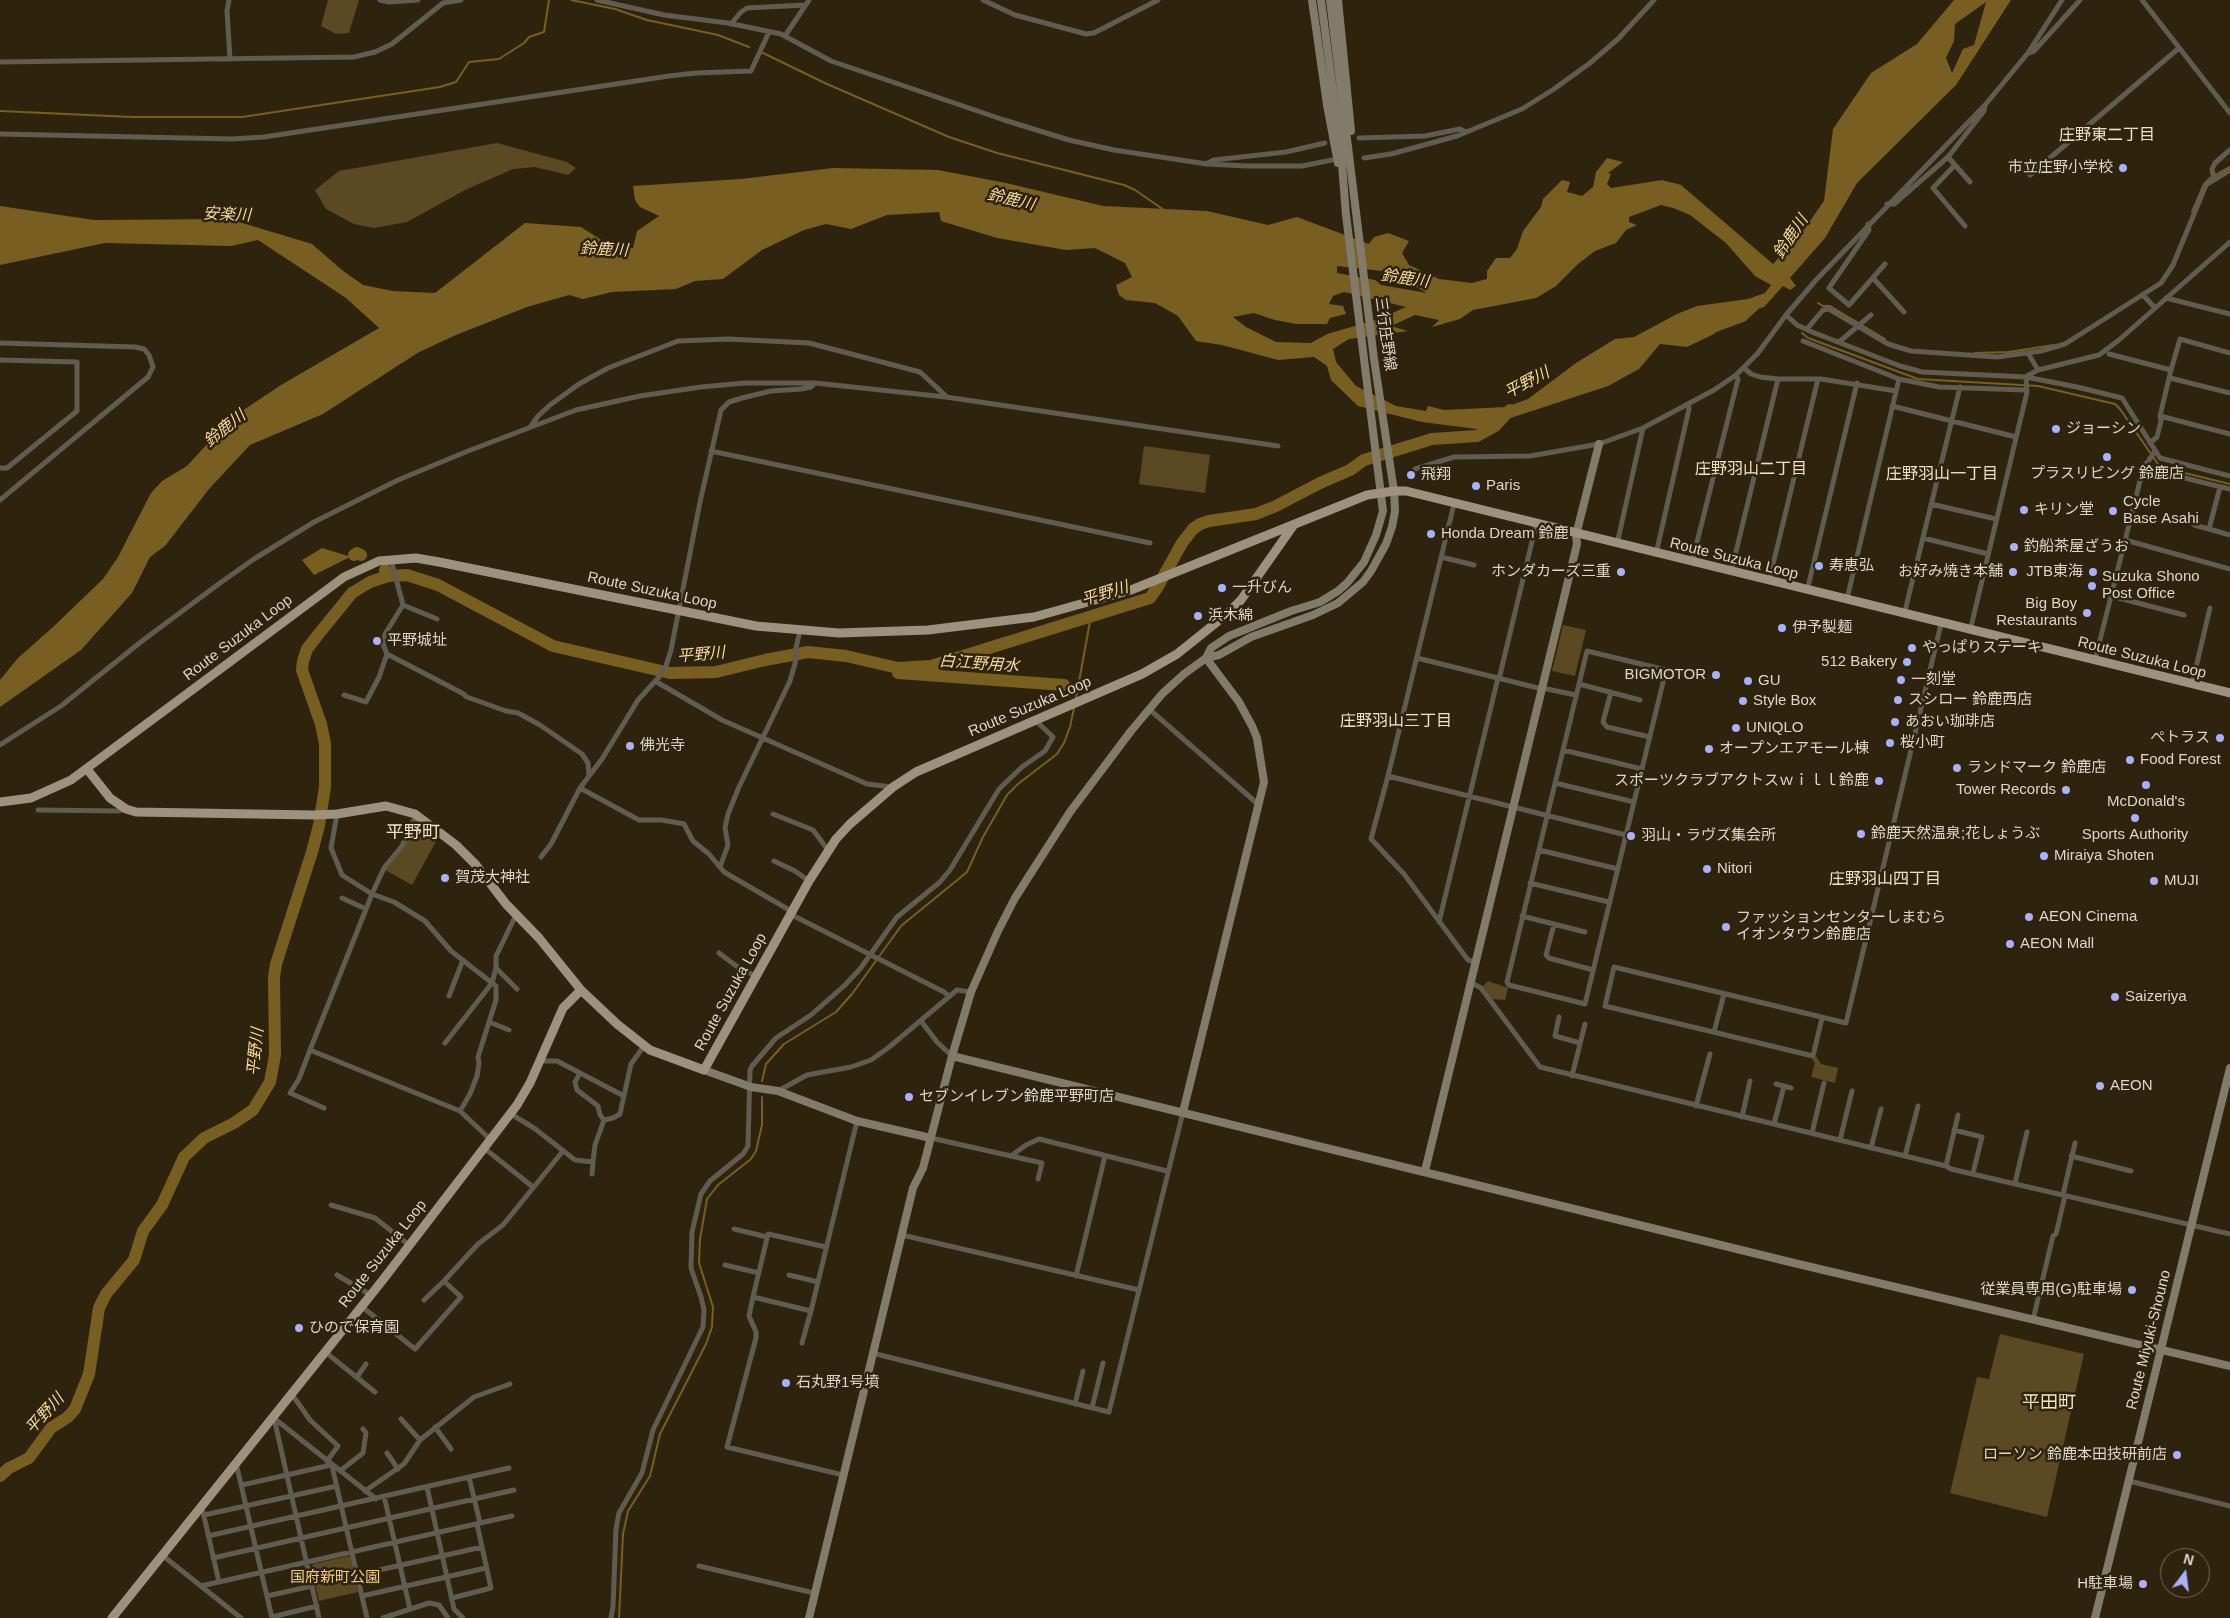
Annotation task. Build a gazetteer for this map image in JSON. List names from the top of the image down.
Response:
{
  "streets": {
    "main road": ["Route Suzuka Loop"],
    "street": ["三行庄野線", "Route Miyuki-Shouno"]
  },
  "crossings": [
    ["三行庄野線", "Route Suzuka Loop"]
  ],
  "districts": [
    "庄野東二丁目",
    "庄野羽山二丁目",
    "庄野羽山一丁目",
    "庄野羽山三丁目",
    "平野町",
    "庄野羽山四丁目",
    "平田町"
  ],
  "water": [
    "鈴鹿川",
    "安楽川",
    "平野川",
    "白江野用水"
  ],
  "parks": ["国府新町公園"],
  "places": [
    "市立庄野小学校",
    "ジョーシン",
    "プラスリビング 鈴鹿店",
    "飛翔",
    "Paris",
    "キリン堂",
    "Cycle Base Asahi",
    "Honda Dream 鈴鹿",
    "釣船茶屋ざうお",
    "寿恵弘",
    "ホンダカーズ三重",
    "お好み焼き本舗",
    "JTB東海",
    "Suzuka Shono Post Office",
    "一升びん",
    "Big Boy Restaurants",
    "浜木綿",
    "伊予製麺",
    "平野城址",
    "やっぱりステーキ",
    "512 Bakery",
    "BIGMOTOR",
    "一刻堂",
    "GU",
    "スシロー 鈴鹿西店",
    "Style Box",
    "あおい珈琲店",
    "UNIQLO",
    "ぺトラス",
    "桜小町",
    "佛光寺",
    "オープンエアモール棟",
    "Food Forest",
    "ランドマーク 鈴鹿店",
    "スポーツクラブアクトスｗｉｌｌ鈴鹿",
    "McDonald's",
    "Tower Records",
    "Sports Authority",
    "鈴鹿天然温泉;花しょうぶ",
    "羽山・ラヴズ集会所",
    "Miraiya Shoten",
    "Nitori",
    "賀茂大神社",
    "MUJI",
    "AEON Cinema",
    "ファッションセンターしまむら イオンタウン鈴鹿店",
    "AEON Mall",
    "Saizeriya",
    "AEON",
    "セブンイレブン鈴鹿平野町店",
    "従業員専用(G)駐車場",
    "ひので保育園",
    "石丸野1号墳",
    "ローソン 鈴鹿本田技研前店",
    "H駐車場"
  ],
  "north": "top"
}
